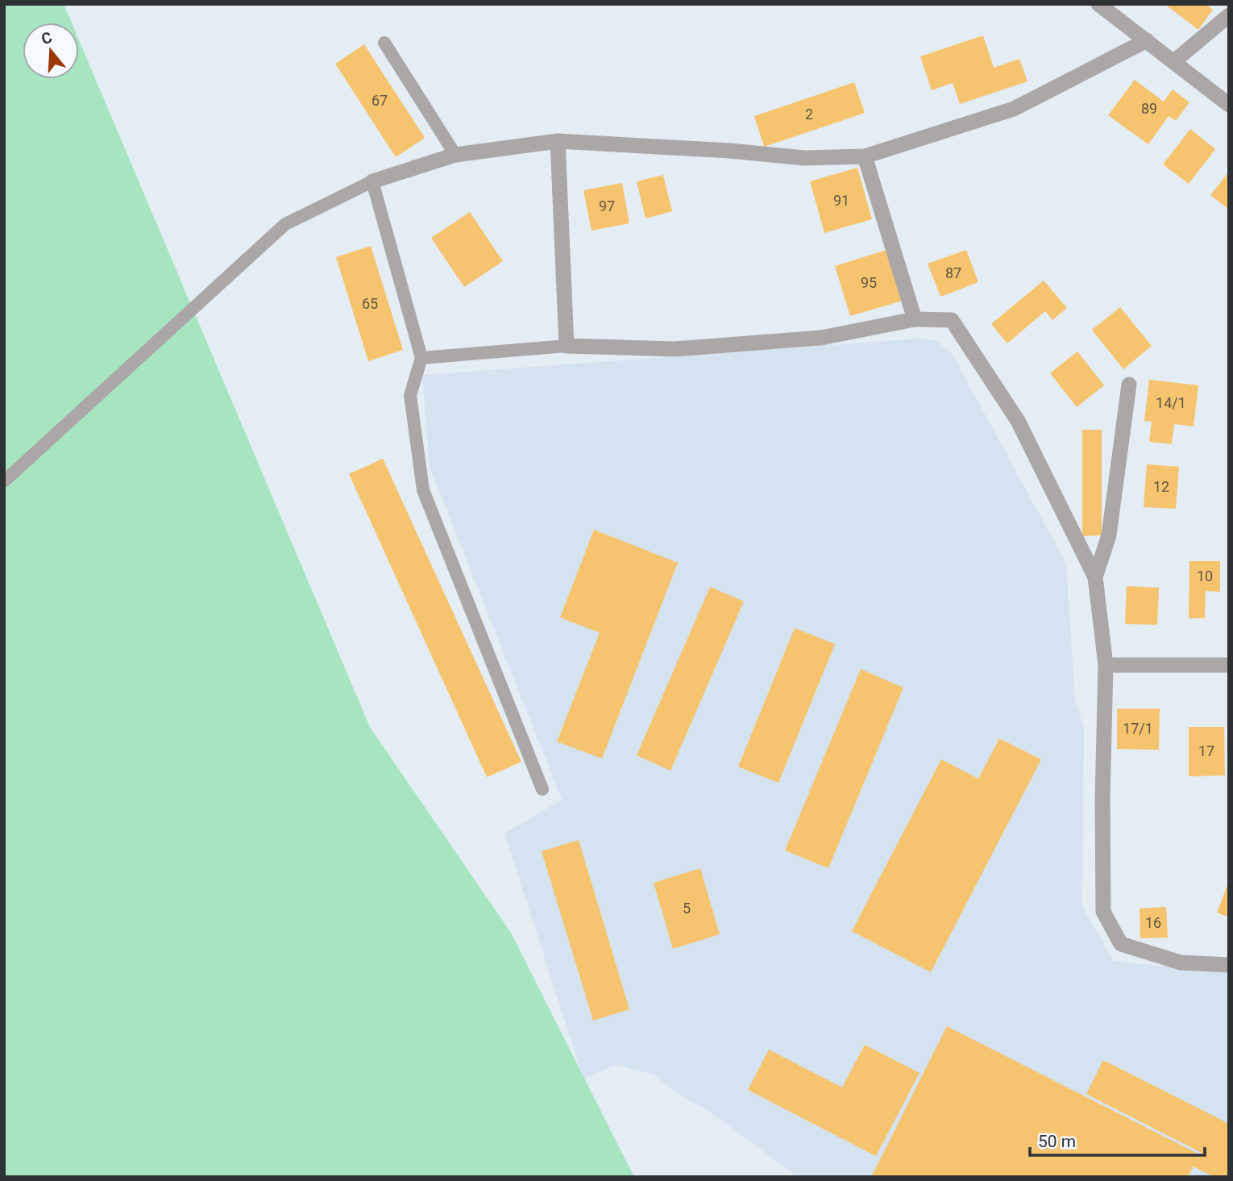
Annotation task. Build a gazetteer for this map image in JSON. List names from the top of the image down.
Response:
{
  "house_numbers": [
    "67",
    "89",
    "2",
    "91",
    "97",
    "87",
    "95",
    "65",
    "14/1",
    "12",
    "10",
    "17/1",
    "17",
    "5",
    "16"
  ],
  "scale_bar": "50 m",
  "north": "top"
}
